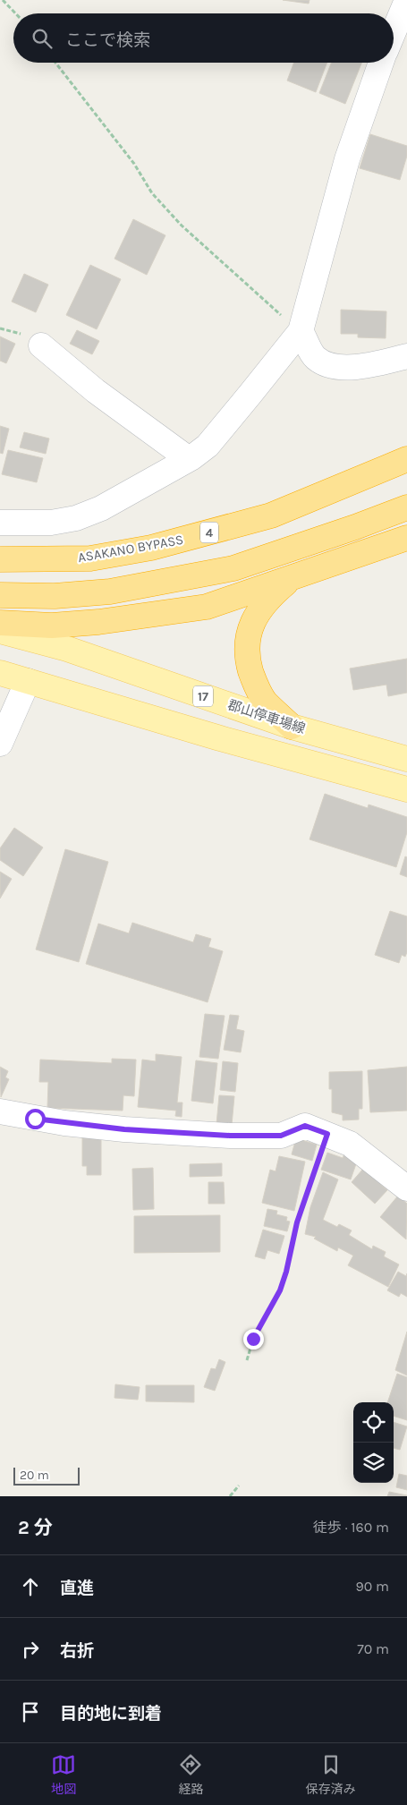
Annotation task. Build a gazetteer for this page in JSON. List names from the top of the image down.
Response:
{
  "streets": {
    "highway": ["4", "ASAKANO BYPASS"],
    "main road": ["17", "郡山停車場線"]
  },
  "scale_bar": "20 m",
  "page": {
    "search": "ここで検索",
    "scale": "20 m",
    "heading": ["2 分", "徒歩 · 160 m"],
    "list": [
      ["直進", "90 m"],
      ["右折", "70 m"],
      "目的地に到着"
    ],
    "nav": ["地図", "経路", "保存済み"]
  }
}
